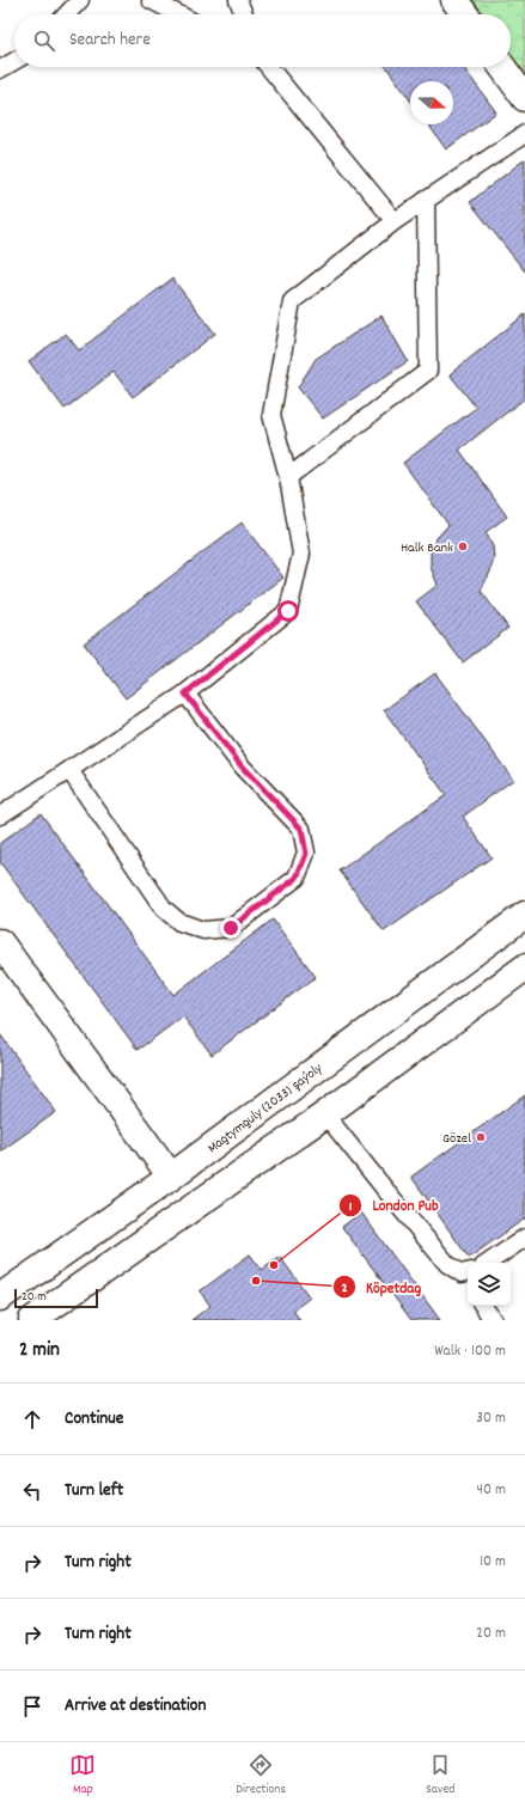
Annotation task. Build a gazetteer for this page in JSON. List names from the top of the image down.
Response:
{
  "streets": {
    "main road": ["Magtymguly (2033) şaýoly"]
  },
  "places": [
    "Halk Bank",
    "Gözel",
    "London Pub",
    "Köpetdag"
  ],
  "scale_bar": "20 m",
  "north": "right",
  "page": {
    "search": "Search here",
    "scale": "20 m",
    "heading": ["2 min", "Walk · 100 m"],
    "list": [
      ["Continue", "30 m"],
      ["Turn left", "40 m"],
      ["Turn right", "10 m"],
      ["Turn right", "20 m"],
      "Arrive at destination"
    ],
    "nav": ["Map", "Directions", "Saved"]
  }
}
